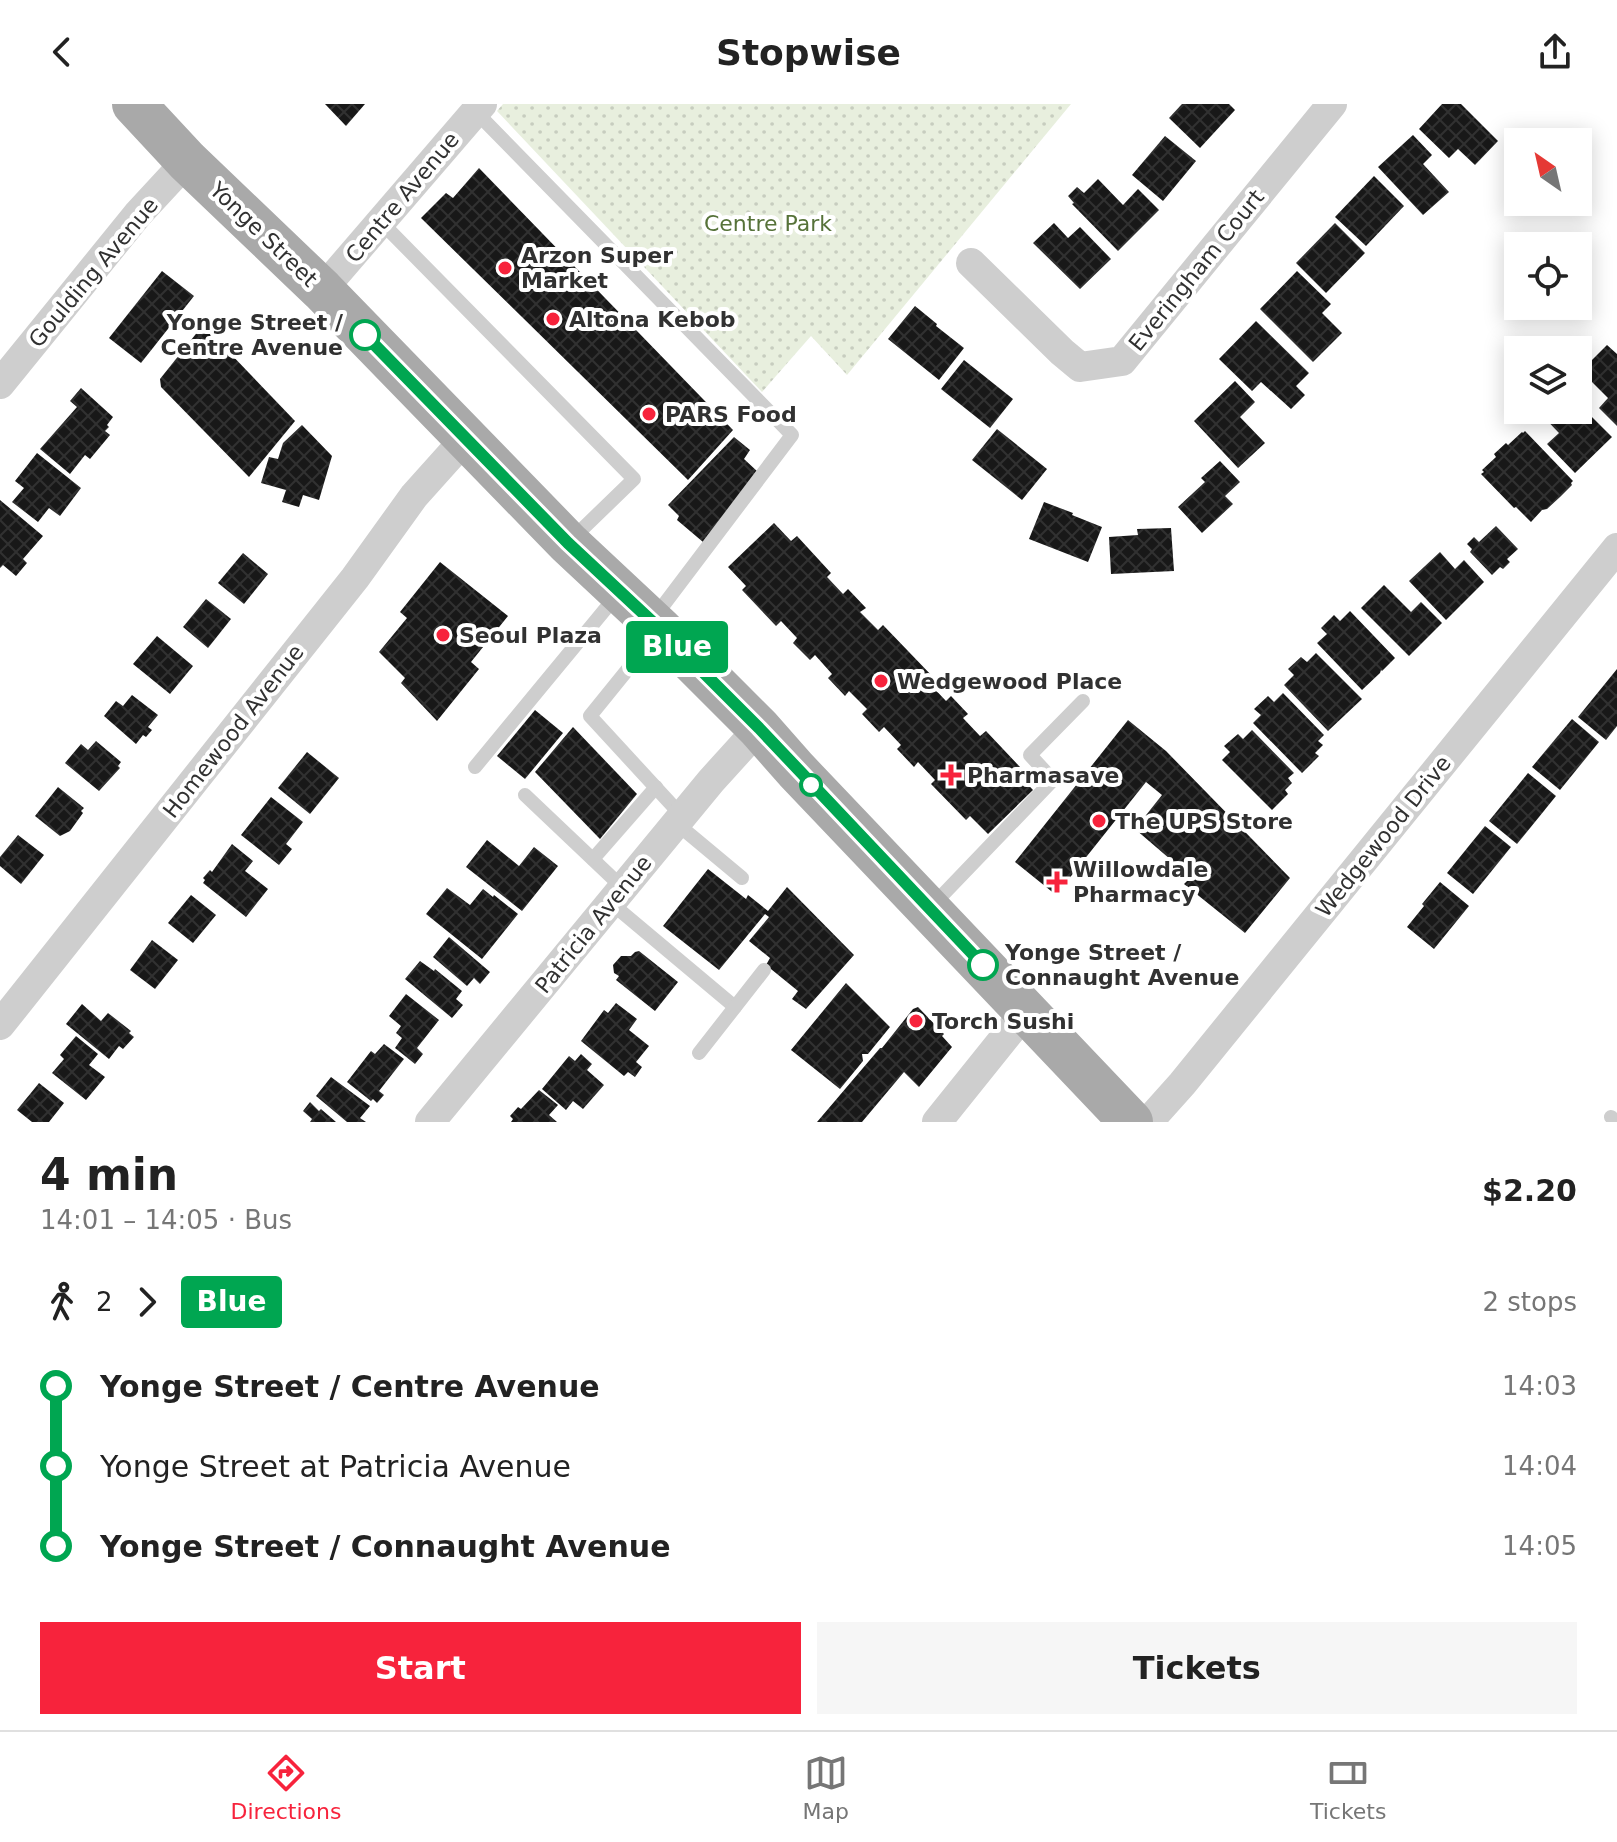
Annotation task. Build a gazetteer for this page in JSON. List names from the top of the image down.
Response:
{
  "streets": {
    "main road": ["Yonge Street"],
    "street": [
      "Centre Avenue",
      "Everingham Court",
      "Goulding Avenue",
      "Homewood Avenue",
      "Wedgewood Drive",
      "Patricia Avenue"
    ]
  },
  "crossings": [
    ["Centre Avenue", "Yonge Street"],
    ["Yonge Street", "Goulding Avenue"],
    ["Yonge Street", "Homewood Avenue"],
    ["Yonge Street", "Patricia Avenue"]
  ],
  "parks": ["Centre Park"],
  "places": {
    "other": [
      "Arzon Super Market",
      "Altona Kebob",
      "Yonge Street / Centre Avenue",
      "PARS Food",
      "Seoul Plaza",
      "Wedgewood Place",
      "The UPS Store",
      "Yonge Street / Connaught Avenue",
      "Torch Sushi"
    ],
    "health": ["Pharmasave", "Willowdale Pharmacy"]
  },
  "lines": ["bus line Blue"],
  "north": "top left",
  "page": {
    "header": "Stopwise",
    "on_map": "Blue",
    "heading": ["4 min", "14:01 – 14:05 · Bus", "$2.20"],
    "legs": ["2", "Blue", "2 stops"],
    "list": [
      {
        "name": "Yonge Street / Centre Avenue",
        "value": "14:03"
      },
      {
        "name": "Yonge Street at Patricia Avenue",
        "value": "14:04"
      },
      {
        "name": "Yonge Street / Connaught Avenue",
        "value": "14:05"
      }
    ],
    "buttons": ["Start", "Tickets"],
    "tabs": ["Directions", "Map", "Tickets"]
  }
}
